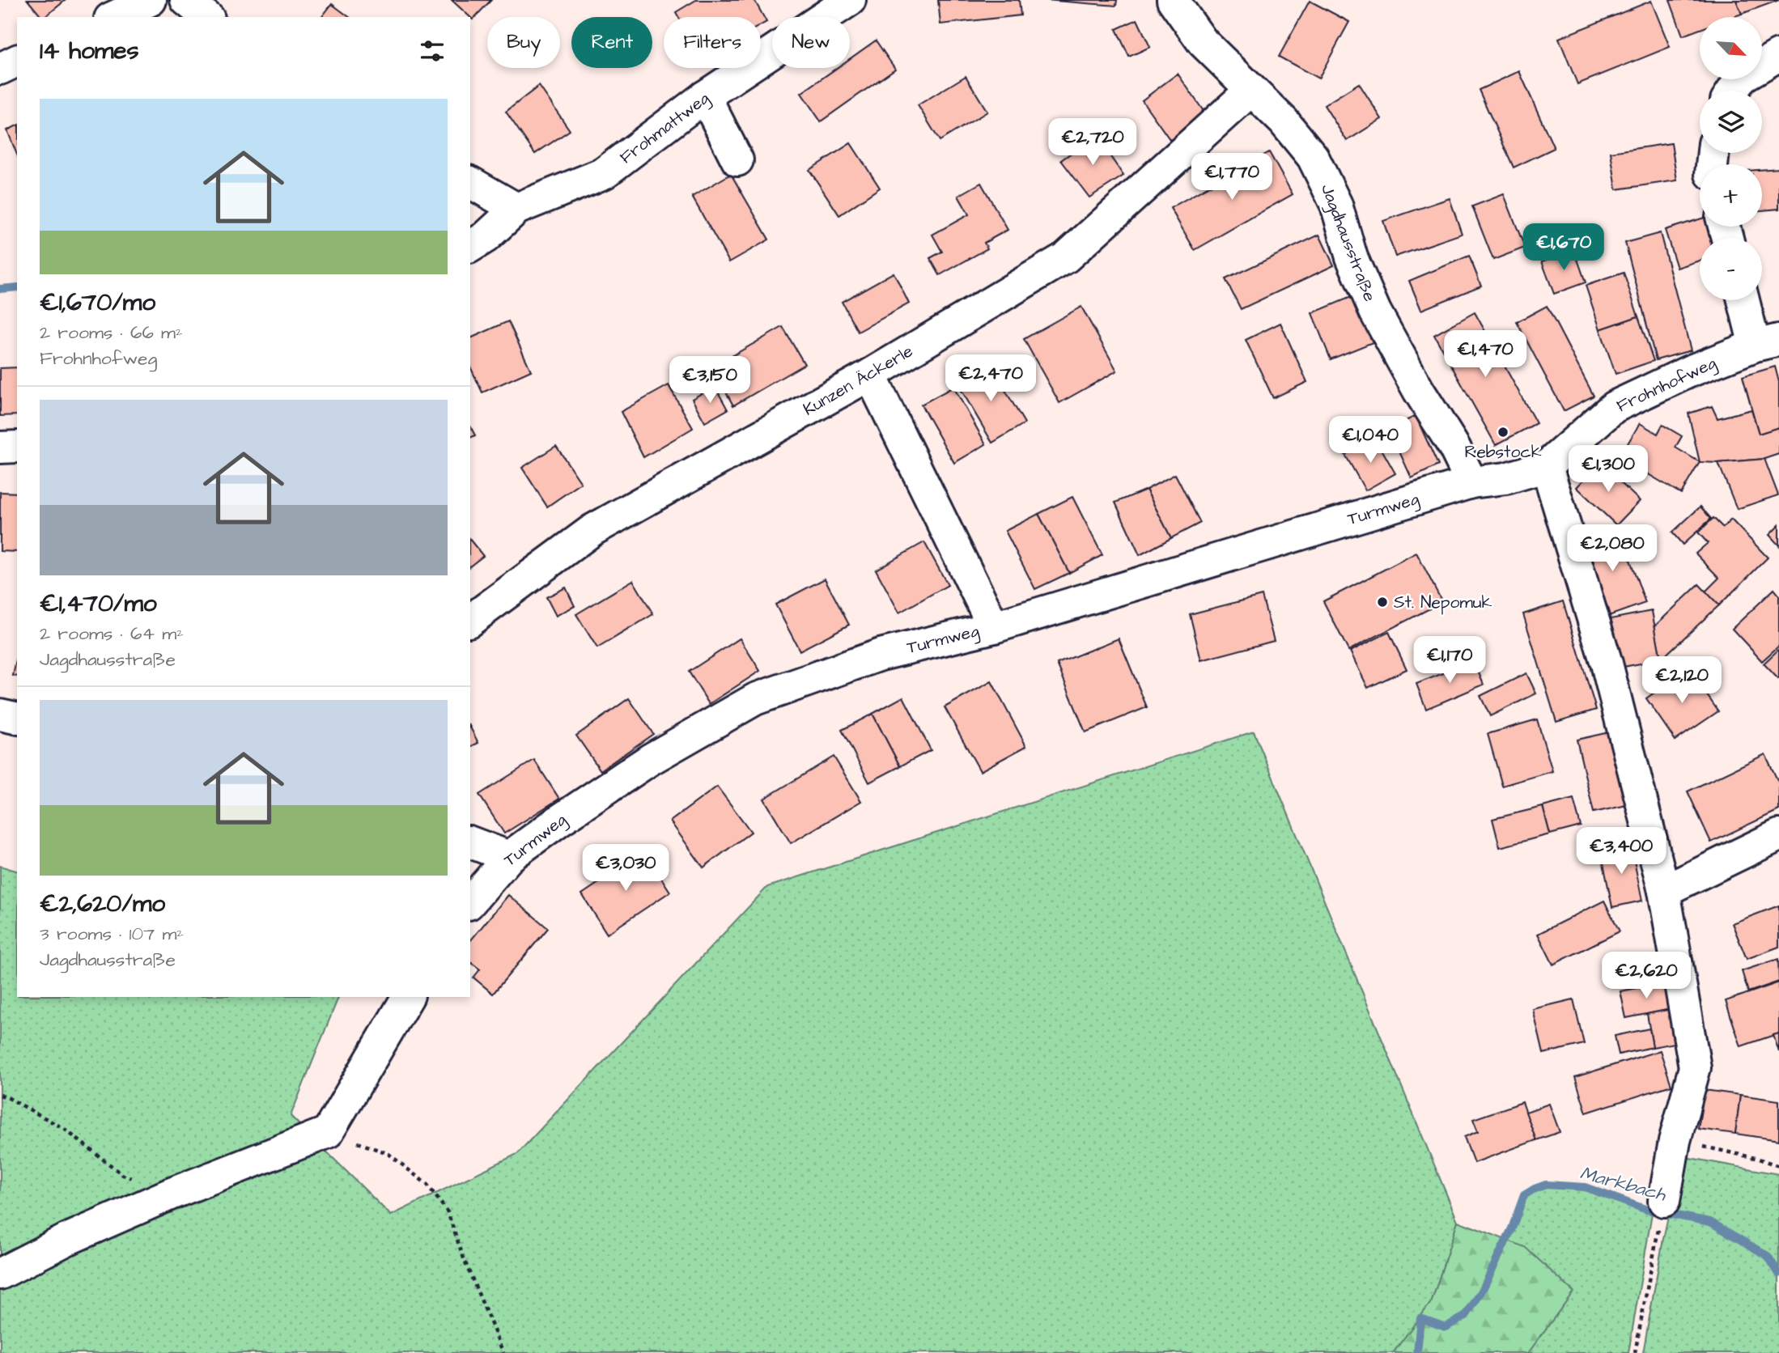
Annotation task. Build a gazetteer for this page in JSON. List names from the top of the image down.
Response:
{
  "streets": {
    "street": [
      "Frohmattweg",
      "Jagdhausstraße",
      "Kunzen Äckerle",
      "Frohnhofweg",
      "Turmweg"
    ]
  },
  "crossings": [
    ["Jagdhausstraße", "Kunzen Äckerle"],
    ["Jagdhausstraße", "Frohnhofweg"],
    ["Jagdhausstraße", "Turmweg"],
    ["Frohnhofweg", "Turmweg"]
  ],
  "water": ["Markbach"],
  "places": ["Rebstock", "St. Nepomuk"],
  "north": "bottom right",
  "page": {
    "map_buttons": ["+", "−"],
    "chip": [
      "Buy",
      "Rent",
      "Filters",
      "New"
    ],
    "heading": "14 homes",
    "list": [
      {
        "name": "€1,670/mo",
        "note": "2 rooms · 66 m² · Frohnhofweg"
      },
      {
        "name": "€1,470/mo",
        "note": "2 rooms · 64 m² · Jagdhausstraße"
      },
      {
        "name": "€2,620/mo",
        "note": "3 rooms · 107 m² · Jagdhausstraße"
      }
    ],
    "price": [
      "€2,720",
      "€1,770",
      "€1,670",
      "€1,470",
      "€2,470",
      "€3,150",
      "€1,040",
      "€1,300",
      "€2,080",
      "€1,170",
      "€2,120",
      "€3,400",
      "€3,030",
      "€2,620"
    ]
  }
}
